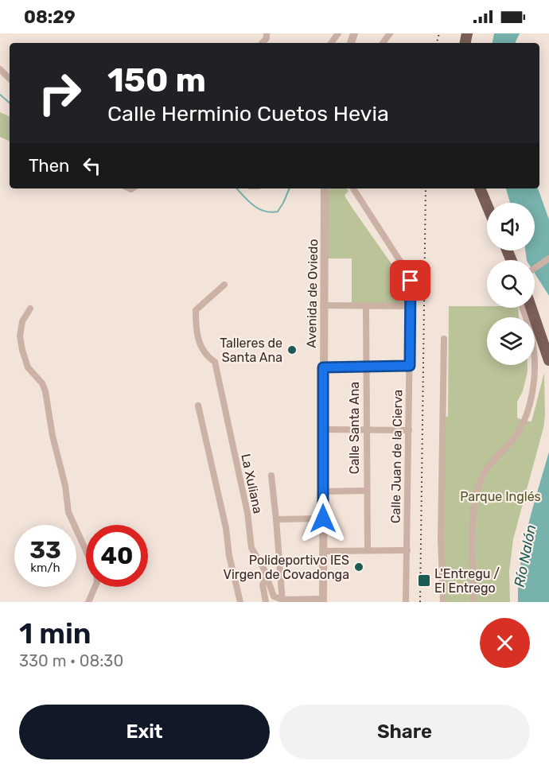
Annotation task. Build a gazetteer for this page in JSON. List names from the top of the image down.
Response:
{
  "streets": {
    "street": [
      "Avenida de Oviedo",
      "Calle Santa Ana",
      "Calle Juan de la Cierva",
      "La Xuliana"
    ]
  },
  "water": ["Río Nalón"],
  "parks": ["Parque Inglés"],
  "places": {
    "other": ["Talleres de Santa Ana", "Polideportivo IES Virgen de Covadonga"],
    "transit": ["L'Entregu / El Entrego"]
  },
  "page": {
    "status": "08:29",
    "turn": ["150 m", "Calle Herminio Cuetos Hevia"],
    "then": "Then",
    "speed": "33 km/h",
    "limit": "40",
    "heading": ["1 min", "330 m · 08:30"],
    "buttons": ["Exit", "Share"]
  }
}
